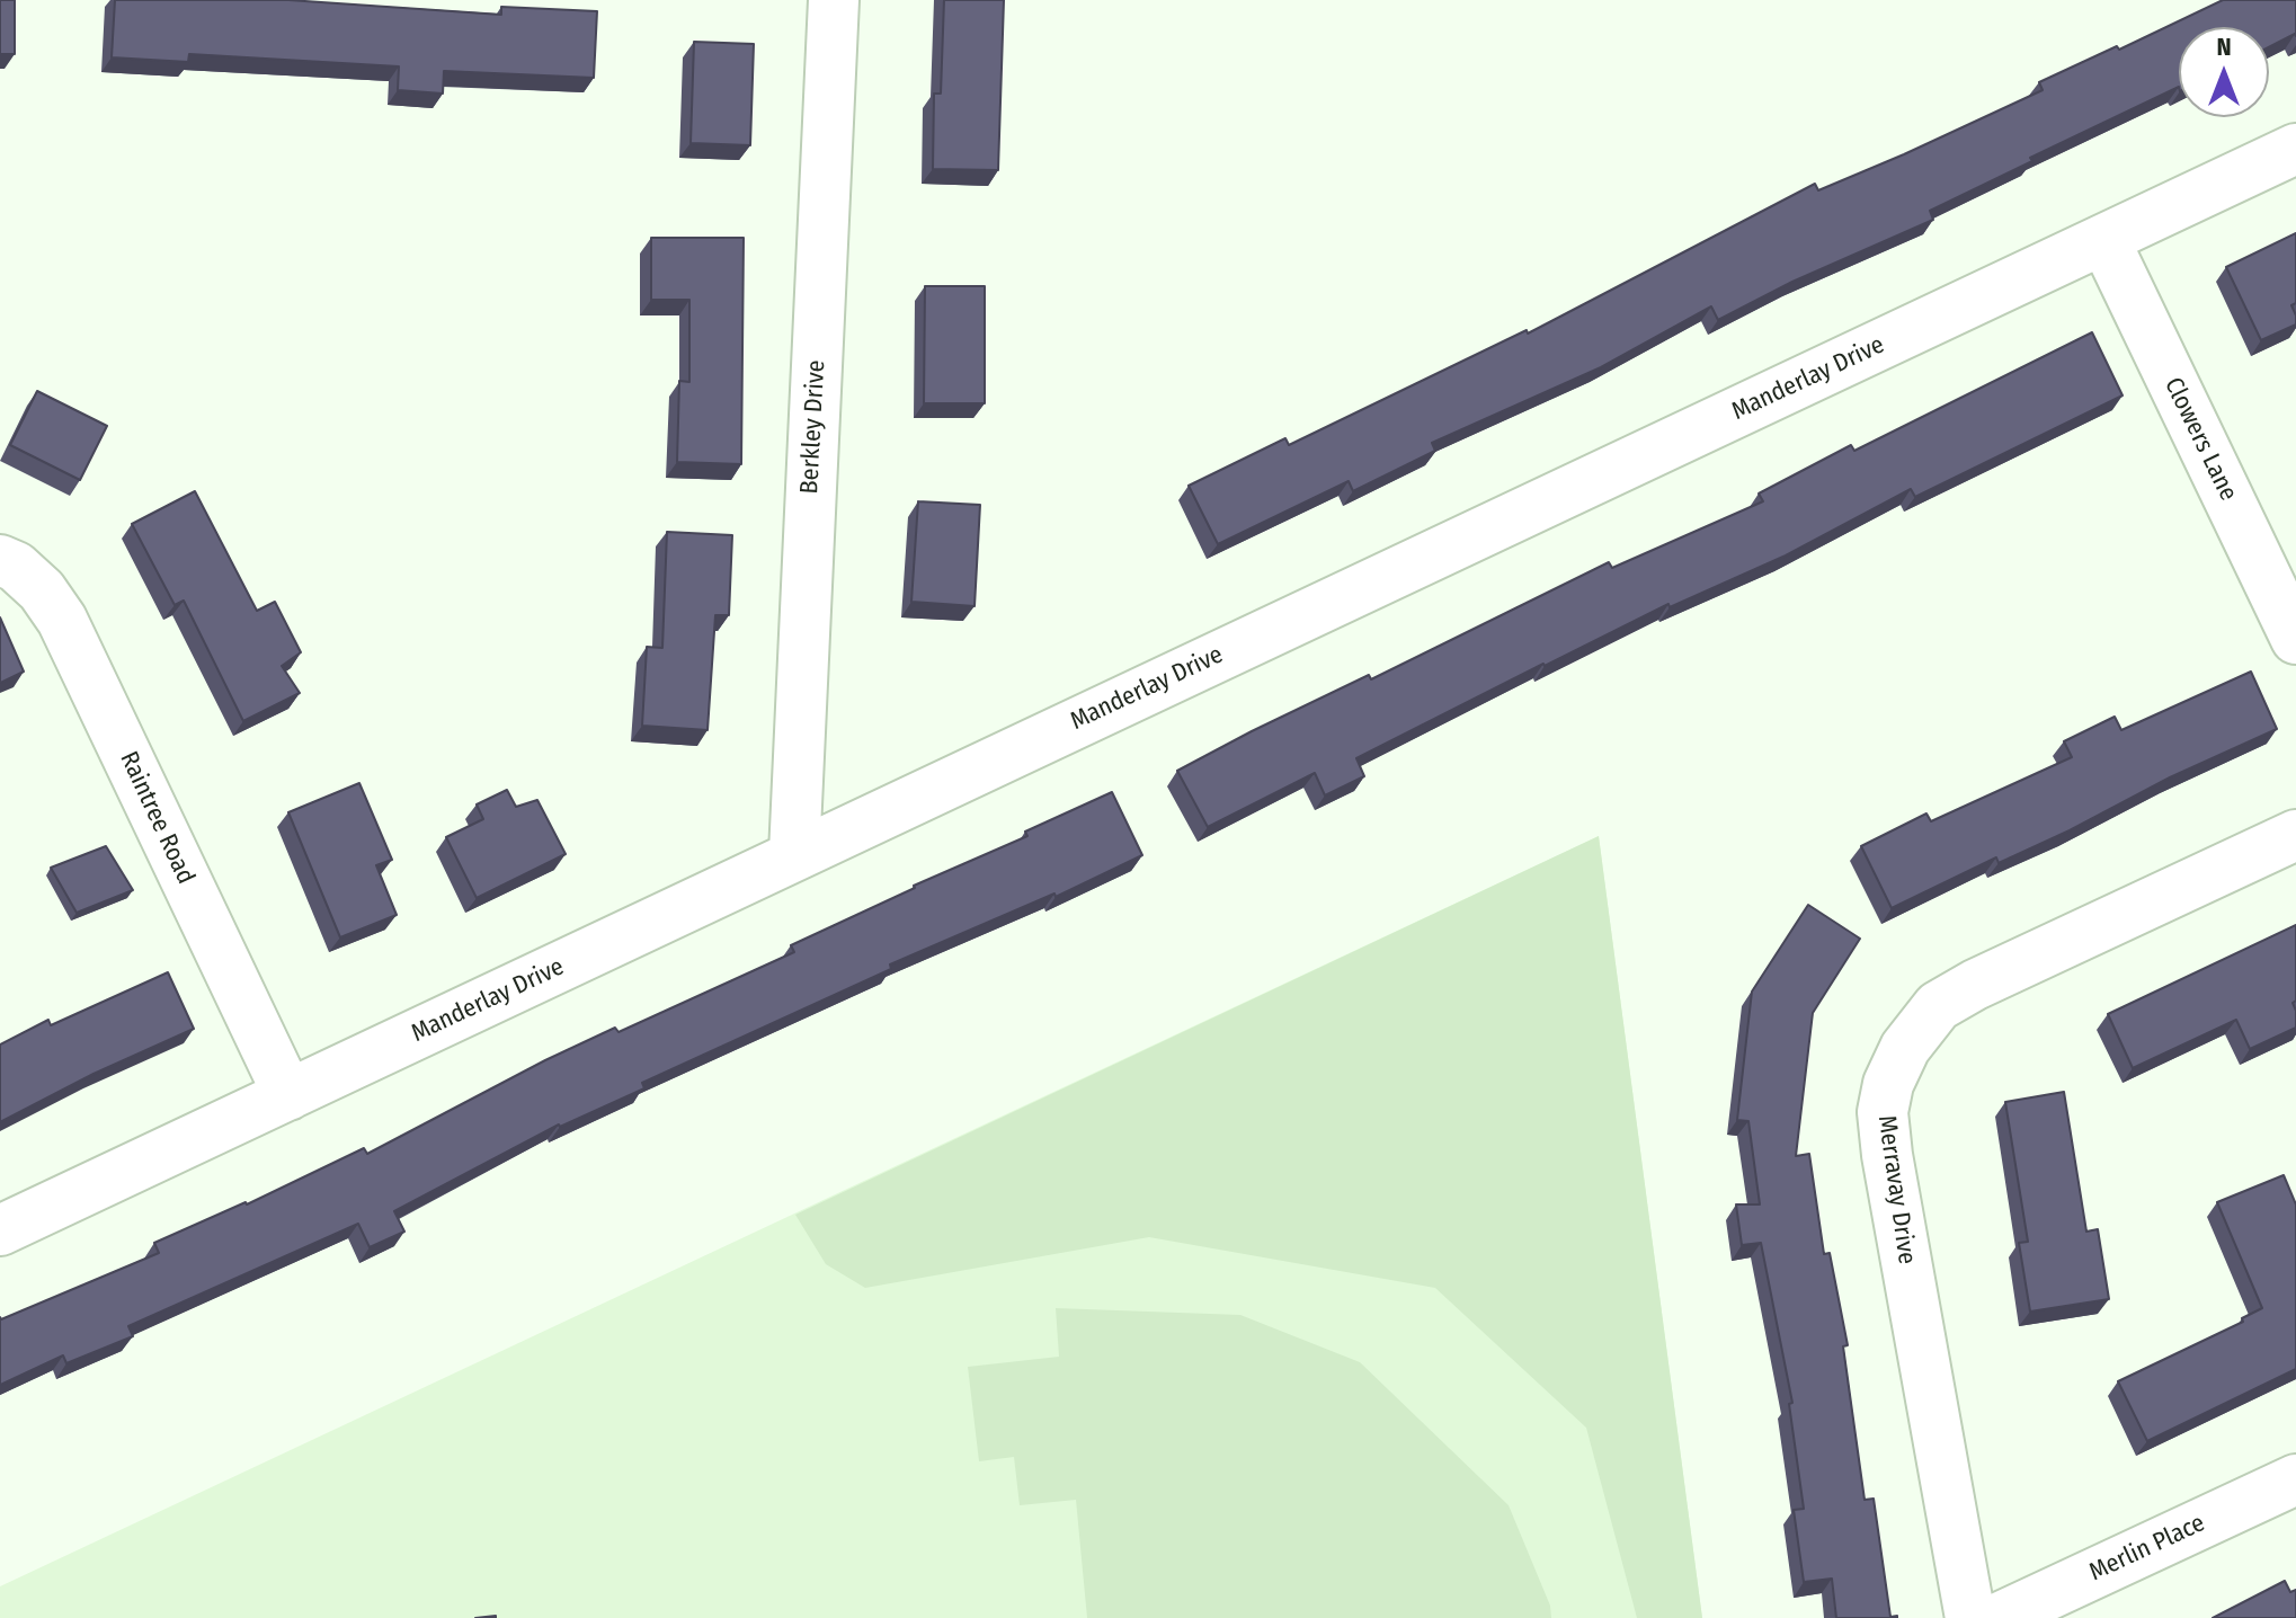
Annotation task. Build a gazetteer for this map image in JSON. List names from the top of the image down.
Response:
{
  "streets": {
    "street": [
      "Manderlay Drive",
      "Berkley Drive",
      "Clowers Lane",
      "Raintree Road",
      "Merravay Drive",
      "Merlin Place"
    ]
  },
  "crossings": [
    ["Manderlay Drive", "Berkley Drive"],
    ["Manderlay Drive", "Clowers Lane"],
    ["Manderlay Drive", "Raintree Road"]
  ],
  "north": "top"
}
